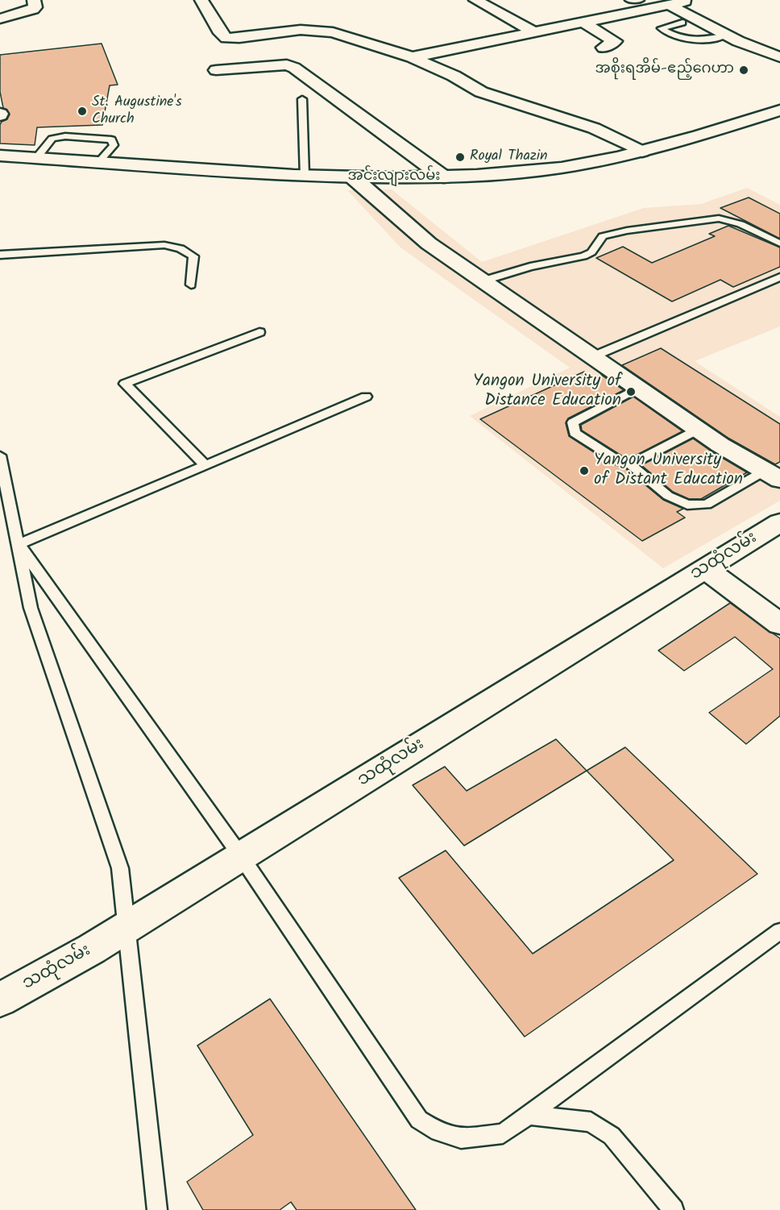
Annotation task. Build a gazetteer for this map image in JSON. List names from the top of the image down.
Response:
{
  "streets": {
    "street": ["အင်းလျားလမ်း", "သထုံလမ်း"]
  },
  "places": [
    "အစိုးရအိမ်-ဧည့်ဂေဟာ",
    "St. Augustine's Church",
    "Royal Thazin",
    "Yangon University of Distance Education",
    "Yangon University of Distant Education"
  ]
}
